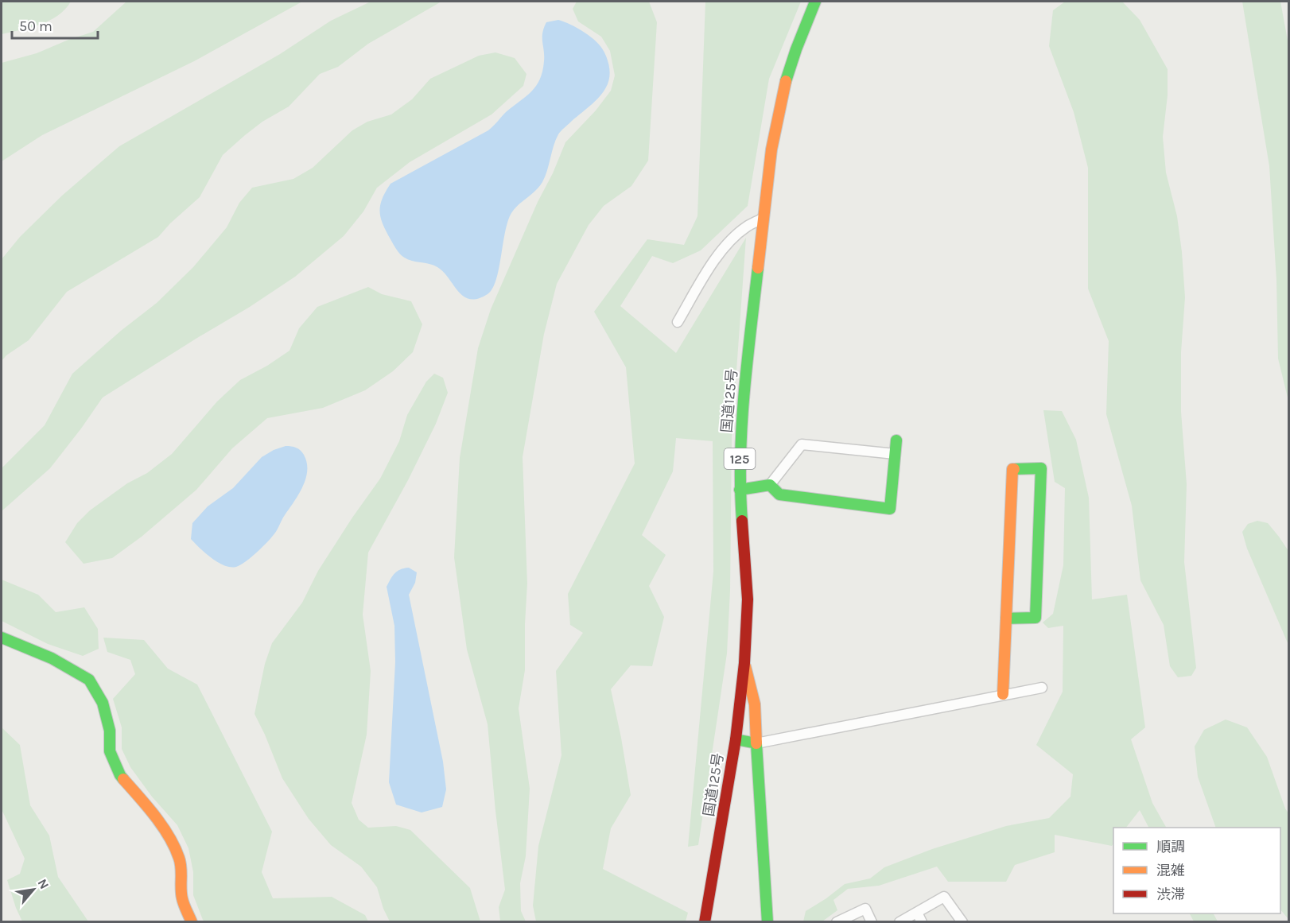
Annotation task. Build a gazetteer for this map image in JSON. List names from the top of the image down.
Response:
{
  "streets": {
    "main road": ["国道125号", "125"]
  },
  "legend": ["順調", "混雑", "渋滞"],
  "scale_bar": "50 m",
  "north": "top right"
}
